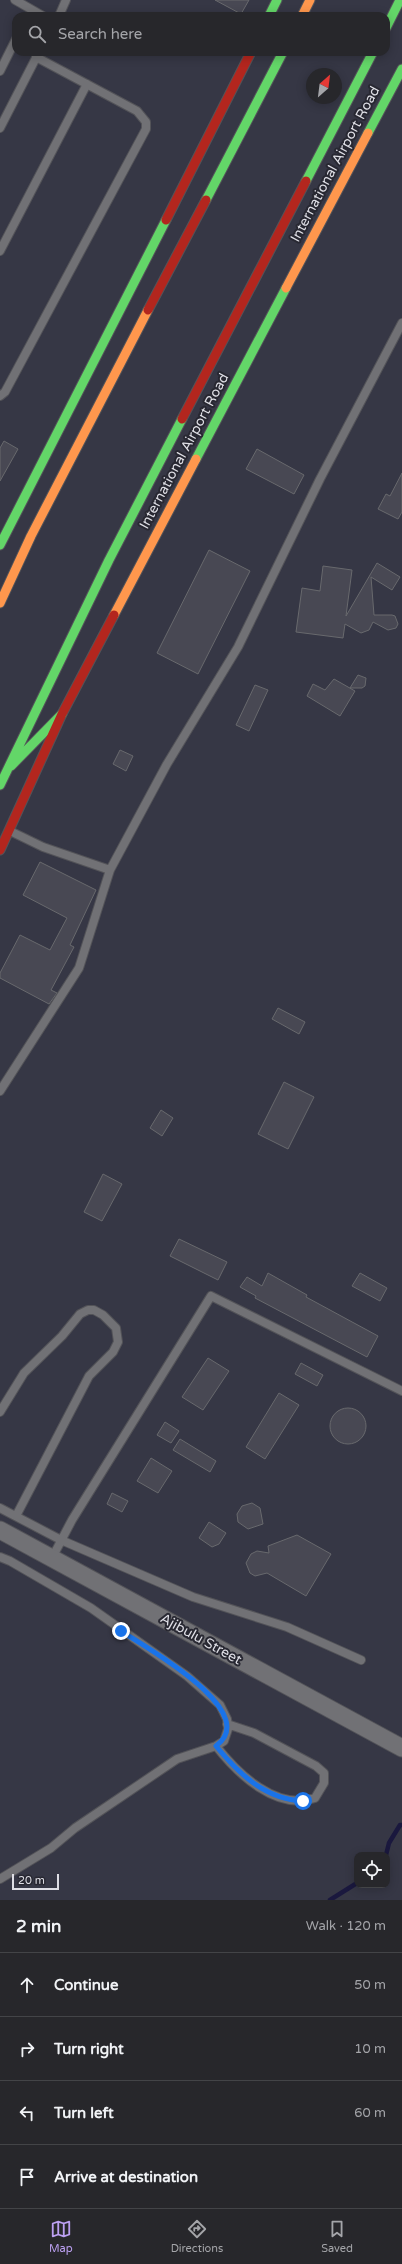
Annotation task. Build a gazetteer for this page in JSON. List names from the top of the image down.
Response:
{
  "streets": {
    "main road": ["International Airport Road"],
    "street": ["Ajibulu Street"]
  },
  "scale_bar": "20 m",
  "north": "top right",
  "page": {
    "search": "Search here",
    "scale": "20 m",
    "heading": ["2 min", "Walk · 120 m"],
    "list": [
      ["Continue", "50 m"],
      ["Turn right", "10 m"],
      ["Turn left", "60 m"],
      "Arrive at destination"
    ],
    "nav": ["Map", "Directions", "Saved"]
  }
}
